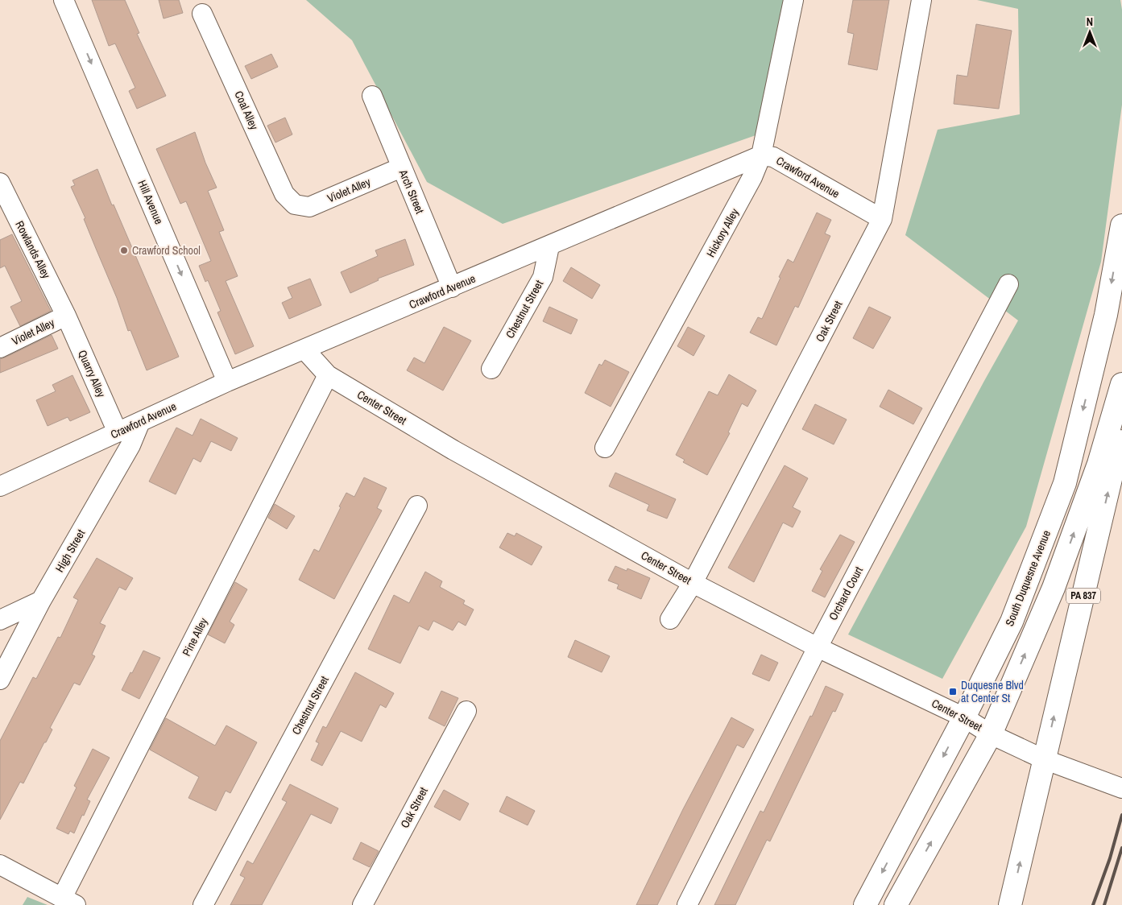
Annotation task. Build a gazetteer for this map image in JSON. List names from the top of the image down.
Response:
{
  "streets": {
    "main road": ["South Duquesne Avenue", "PA 837"],
    "street": [
      "Coal Alley",
      "Crawford Avenue",
      "Violet Alley",
      "Arch Street",
      "Hill Avenue",
      "Hickory Alley",
      "Rowlands Alley",
      "Chestnut Street",
      "Oak Street",
      "Quarry Alley",
      "Center Street",
      "High Street",
      "Orchard Court",
      "Pine Alley"
    ]
  },
  "crossings": [
    ["Coal Alley", "Violet Alley"],
    ["Crawford Avenue", "Arch Street"],
    ["Crawford Avenue", "Hill Avenue"],
    ["Crawford Avenue", "Hickory Alley"],
    ["Crawford Avenue", "Chestnut Street"],
    ["Crawford Avenue", "Oak Street"],
    ["Crawford Avenue", "Quarry Alley"],
    ["Crawford Avenue", "Center Street"],
    ["Crawford Avenue", "High Street"],
    ["Violet Alley", "Arch Street"],
    ["Violet Alley", "Rowlands Alley"],
    ["Violet Alley", "Quarry Alley"],
    ["Rowlands Alley", "Quarry Alley"],
    ["Oak Street", "Center Street"],
    ["Center Street", "South Duquesne Avenue"],
    ["Center Street", "Orchard Court"],
    ["Center Street", "PA 837"],
    ["Center Street", "Pine Alley"]
  ],
  "one_way": ["Hill Avenue"],
  "places": {
    "other": ["Crawford School"],
    "transit": ["Duquesne Blvd at Center St"]
  },
  "north": "top"
}
